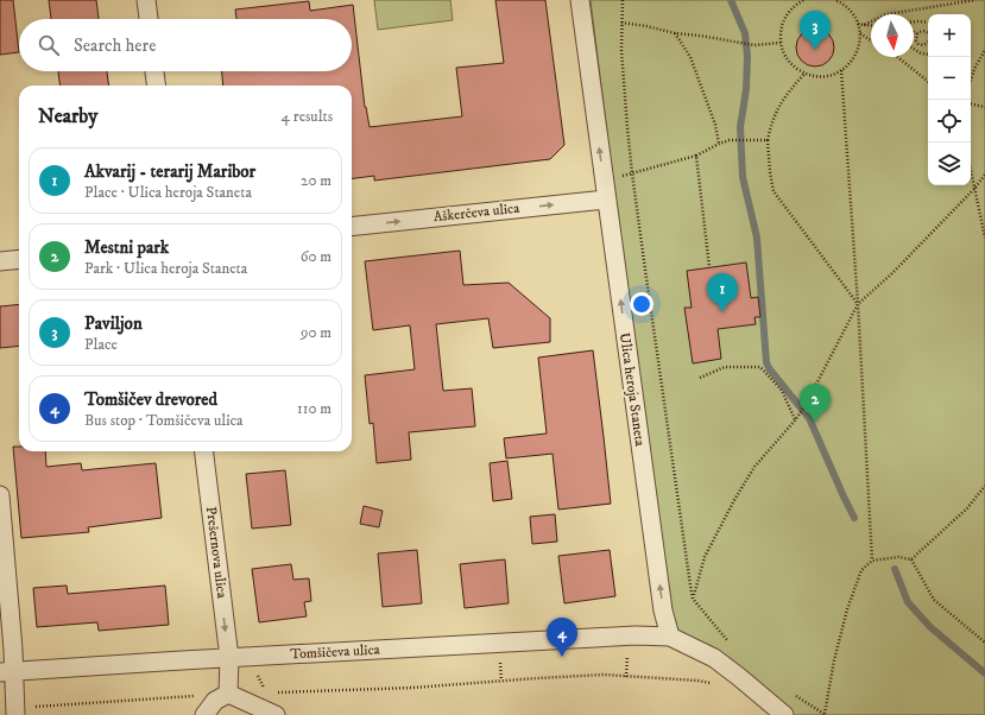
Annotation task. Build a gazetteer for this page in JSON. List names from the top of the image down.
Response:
{
  "streets": {
    "street": [
      "Aškerčeva ulica",
      "Ulica heroja Staneta",
      "Prešernova ulica",
      "Tomšičeva ulica"
    ]
  },
  "crossings": [
    ["Aškerčeva ulica", "Ulica heroja Staneta"],
    ["Ulica heroja Staneta", "Tomšičeva ulica"],
    ["Prešernova ulica", "Tomšičeva ulica"]
  ],
  "one_way": ["Aškerčeva ulica", "Ulica heroja Staneta", "Prešernova ulica"],
  "north": "bottom",
  "page": {
    "pins": [
      "3",
      "1",
      "2",
      "4"
    ],
    "map_buttons": ["+", "−"],
    "search": "Search here",
    "heading": ["Nearby", "4 results"],
    "list": [
      {
        "mark": "1",
        "name": "Akvarij - terarij Maribor",
        "note": "Place · Ulica heroja Staneta",
        "value": "20 m"
      },
      {
        "mark": "2",
        "name": "Mestni park",
        "note": "Park · Ulica heroja Staneta",
        "value": "60 m"
      },
      {
        "mark": "3",
        "name": "Paviljon",
        "note": "Place",
        "value": "90 m"
      },
      {
        "mark": "4",
        "name": "Tomšičev drevored",
        "note": "Bus stop · Tomšičeva ulica",
        "value": "110 m"
      }
    ]
  }
}
